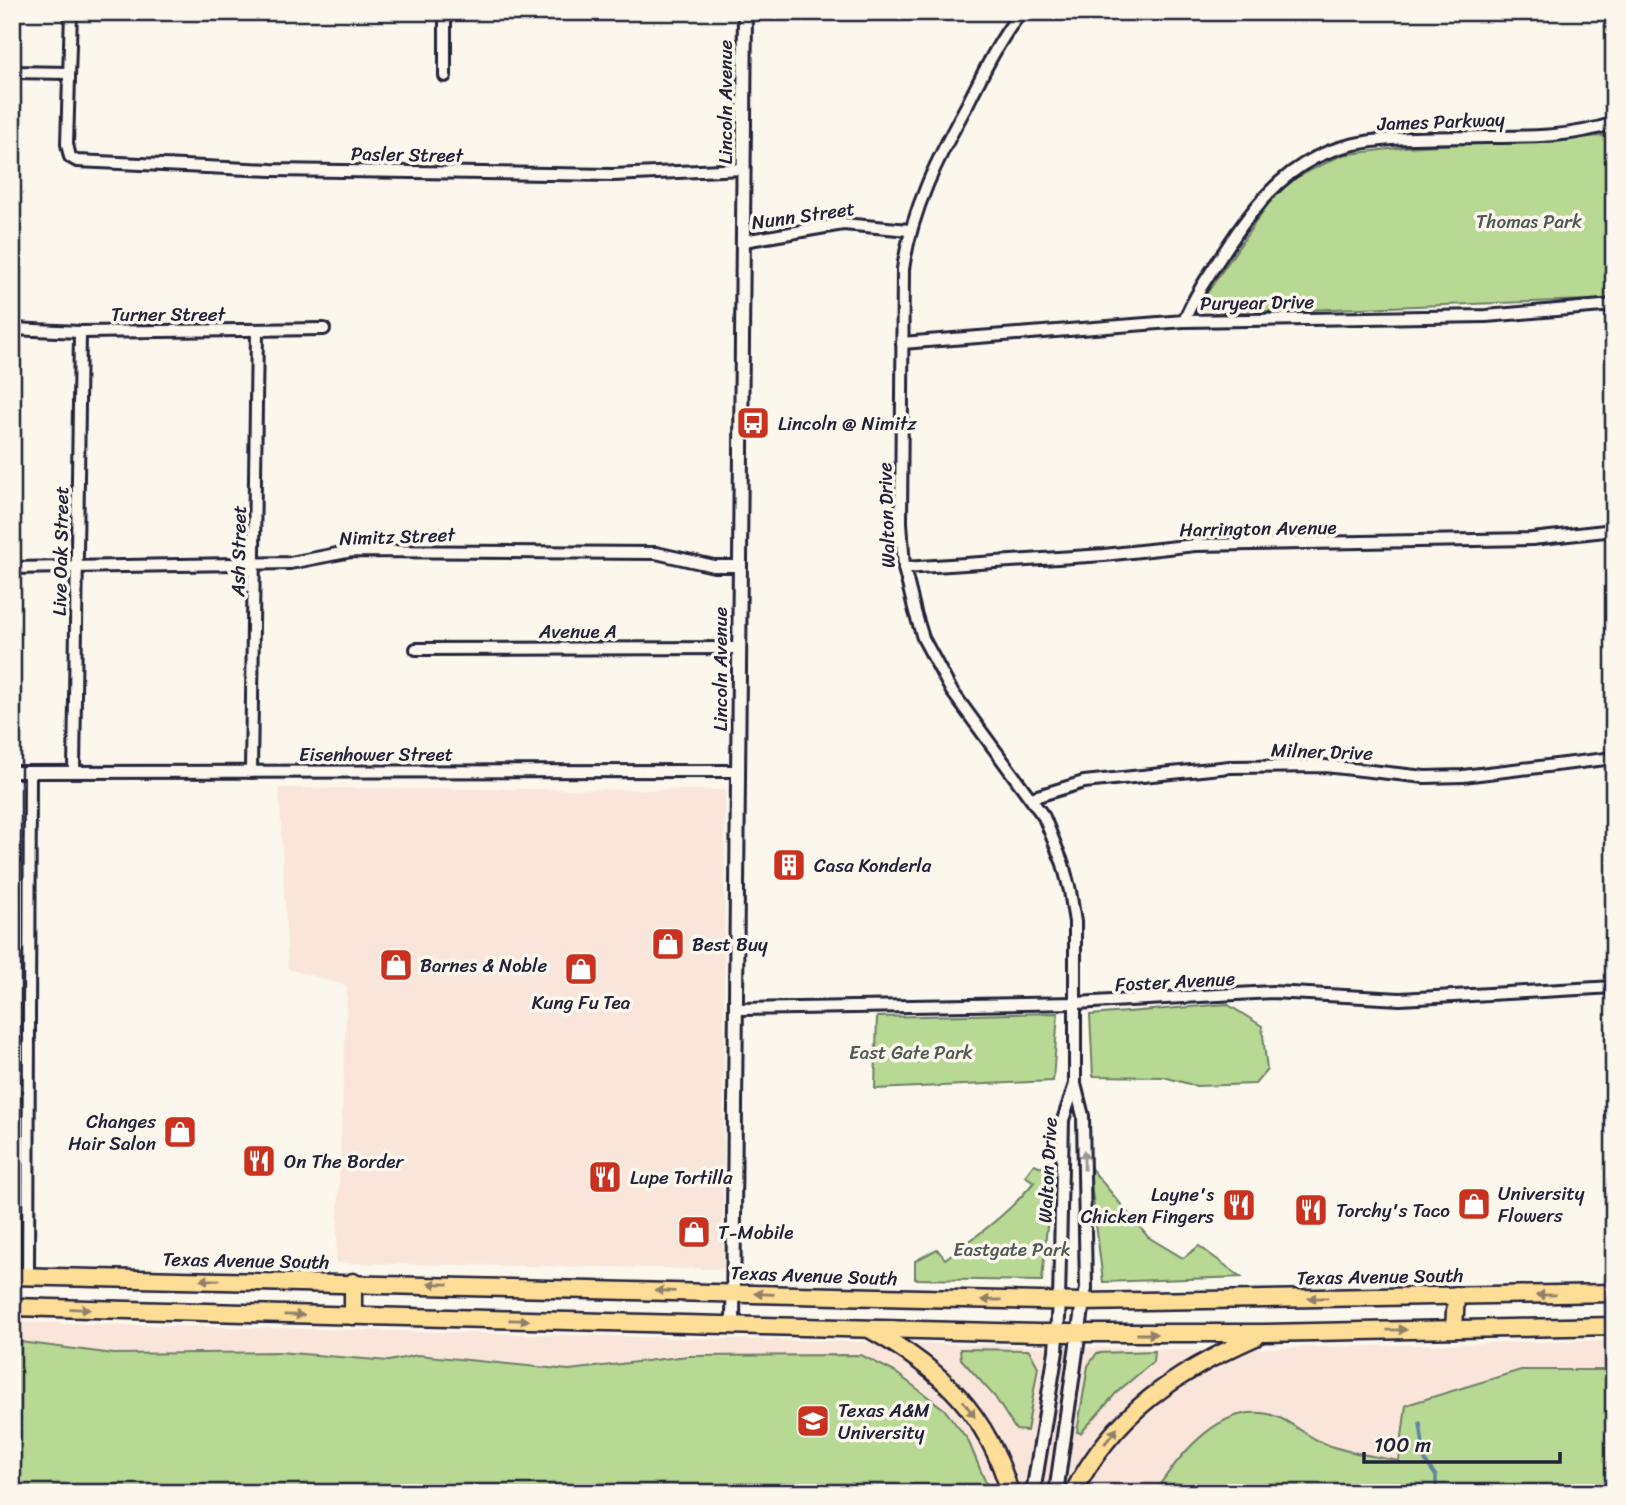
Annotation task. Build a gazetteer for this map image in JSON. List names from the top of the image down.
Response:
{
  "streets": {
    "main road": ["Texas Avenue South"],
    "street": [
      "Lincoln Avenue",
      "James Parkway",
      "Pasler Street",
      "Nunn Street",
      "Puryear Drive",
      "Turner Street",
      "Walton Drive",
      "Harrington Avenue",
      "Nimitz Street",
      "Live Oak Street",
      "Ash Street",
      "Avenue A",
      "Milner Drive",
      "Eisenhower Street",
      "Foster Avenue"
    ]
  },
  "crossings": [
    ["Lincoln Avenue", "Pasler Street"],
    ["Lincoln Avenue", "Nunn Street"],
    ["Lincoln Avenue", "Nimitz Street"],
    ["Lincoln Avenue", "Avenue A"],
    ["Lincoln Avenue", "Eisenhower Street"],
    ["Lincoln Avenue", "Foster Avenue"],
    ["Lincoln Avenue", "Texas Avenue South"],
    ["James Parkway", "Puryear Drive"],
    ["Nunn Street", "Walton Drive"],
    ["Puryear Drive", "Walton Drive"],
    ["Turner Street", "Live Oak Street"],
    ["Turner Street", "Ash Street"],
    ["Walton Drive", "Harrington Avenue"],
    ["Walton Drive", "Milner Drive"],
    ["Walton Drive", "Foster Avenue"],
    ["Walton Drive", "Texas Avenue South"],
    ["Nimitz Street", "Live Oak Street"],
    ["Nimitz Street", "Ash Street"],
    ["Live Oak Street", "Eisenhower Street"],
    ["Ash Street", "Eisenhower Street"]
  ],
  "parks": ["Thomas Park", "East Gate Park", "Eastgate Park"],
  "places": {
    "bus stop": ["Lincoln @ Nimitz"],
    "building": ["Casa Konderla"],
    "shop": [
      "Best Buy",
      "Barnes & Noble",
      "Kung Fu Tea",
      "Changes Hair Salon",
      "University Flowers",
      "T-Mobile"
    ],
    "restaurant": [
      "On The Border",
      "Lupe Tortilla",
      "Layne's Chicken Fingers",
      "Torchy's Taco"
    ],
    "school or university": ["Texas A&M University"]
  },
  "scale_bar": "100 m"
}
